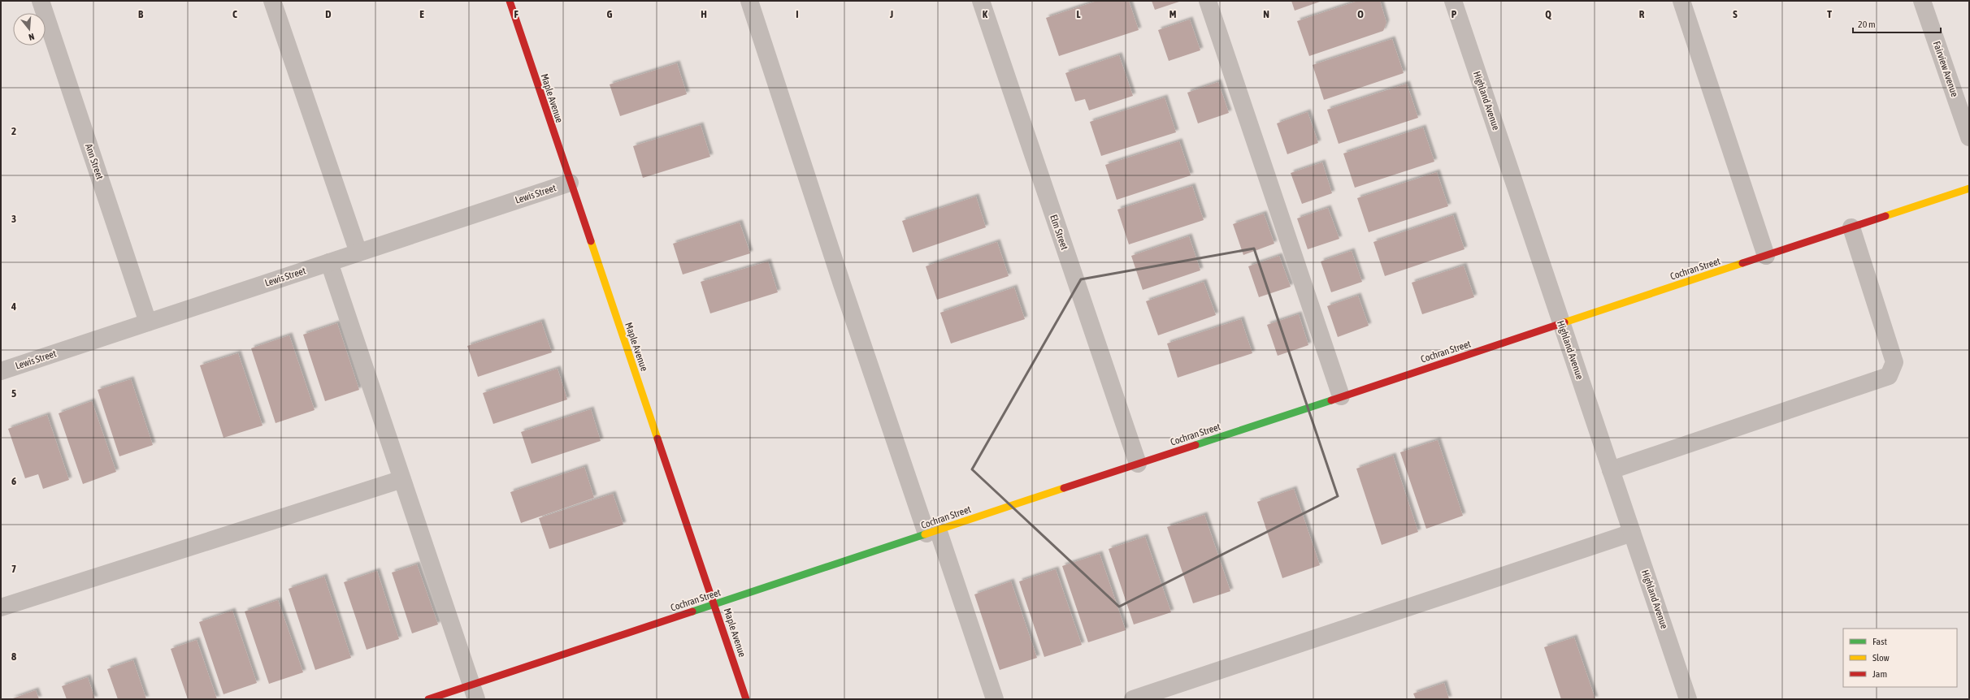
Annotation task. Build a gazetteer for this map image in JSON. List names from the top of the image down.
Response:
{
  "streets": {
    "street": [
      "Fairview Avenue",
      "Maple Avenue",
      "Highland Avenue",
      "Ann Street",
      "Lewis Street",
      "Elm Street",
      "Cochran Street"
    ]
  },
  "crossings": [
    ["Maple Avenue", "Lewis Street"],
    ["Maple Avenue", "Cochran Street"],
    ["Highland Avenue", "Cochran Street"],
    ["Ann Street", "Lewis Street"],
    ["Elm Street", "Cochran Street"]
  ],
  "legend": ["Fast", "Slow", "Jam"],
  "scale_bar": "20 m",
  "north": "bottom",
  "grid": {
    "columns": [
      "B",
      "C",
      "D",
      "E",
      "F",
      "G",
      "H",
      "I",
      "J",
      "K",
      "L",
      "M",
      "N",
      "O",
      "P",
      "Q",
      "R",
      "S",
      "T"
    ],
    "rows": [
      "2",
      "3",
      "4",
      "5",
      "6",
      "7",
      "8"
    ]
  }
}
